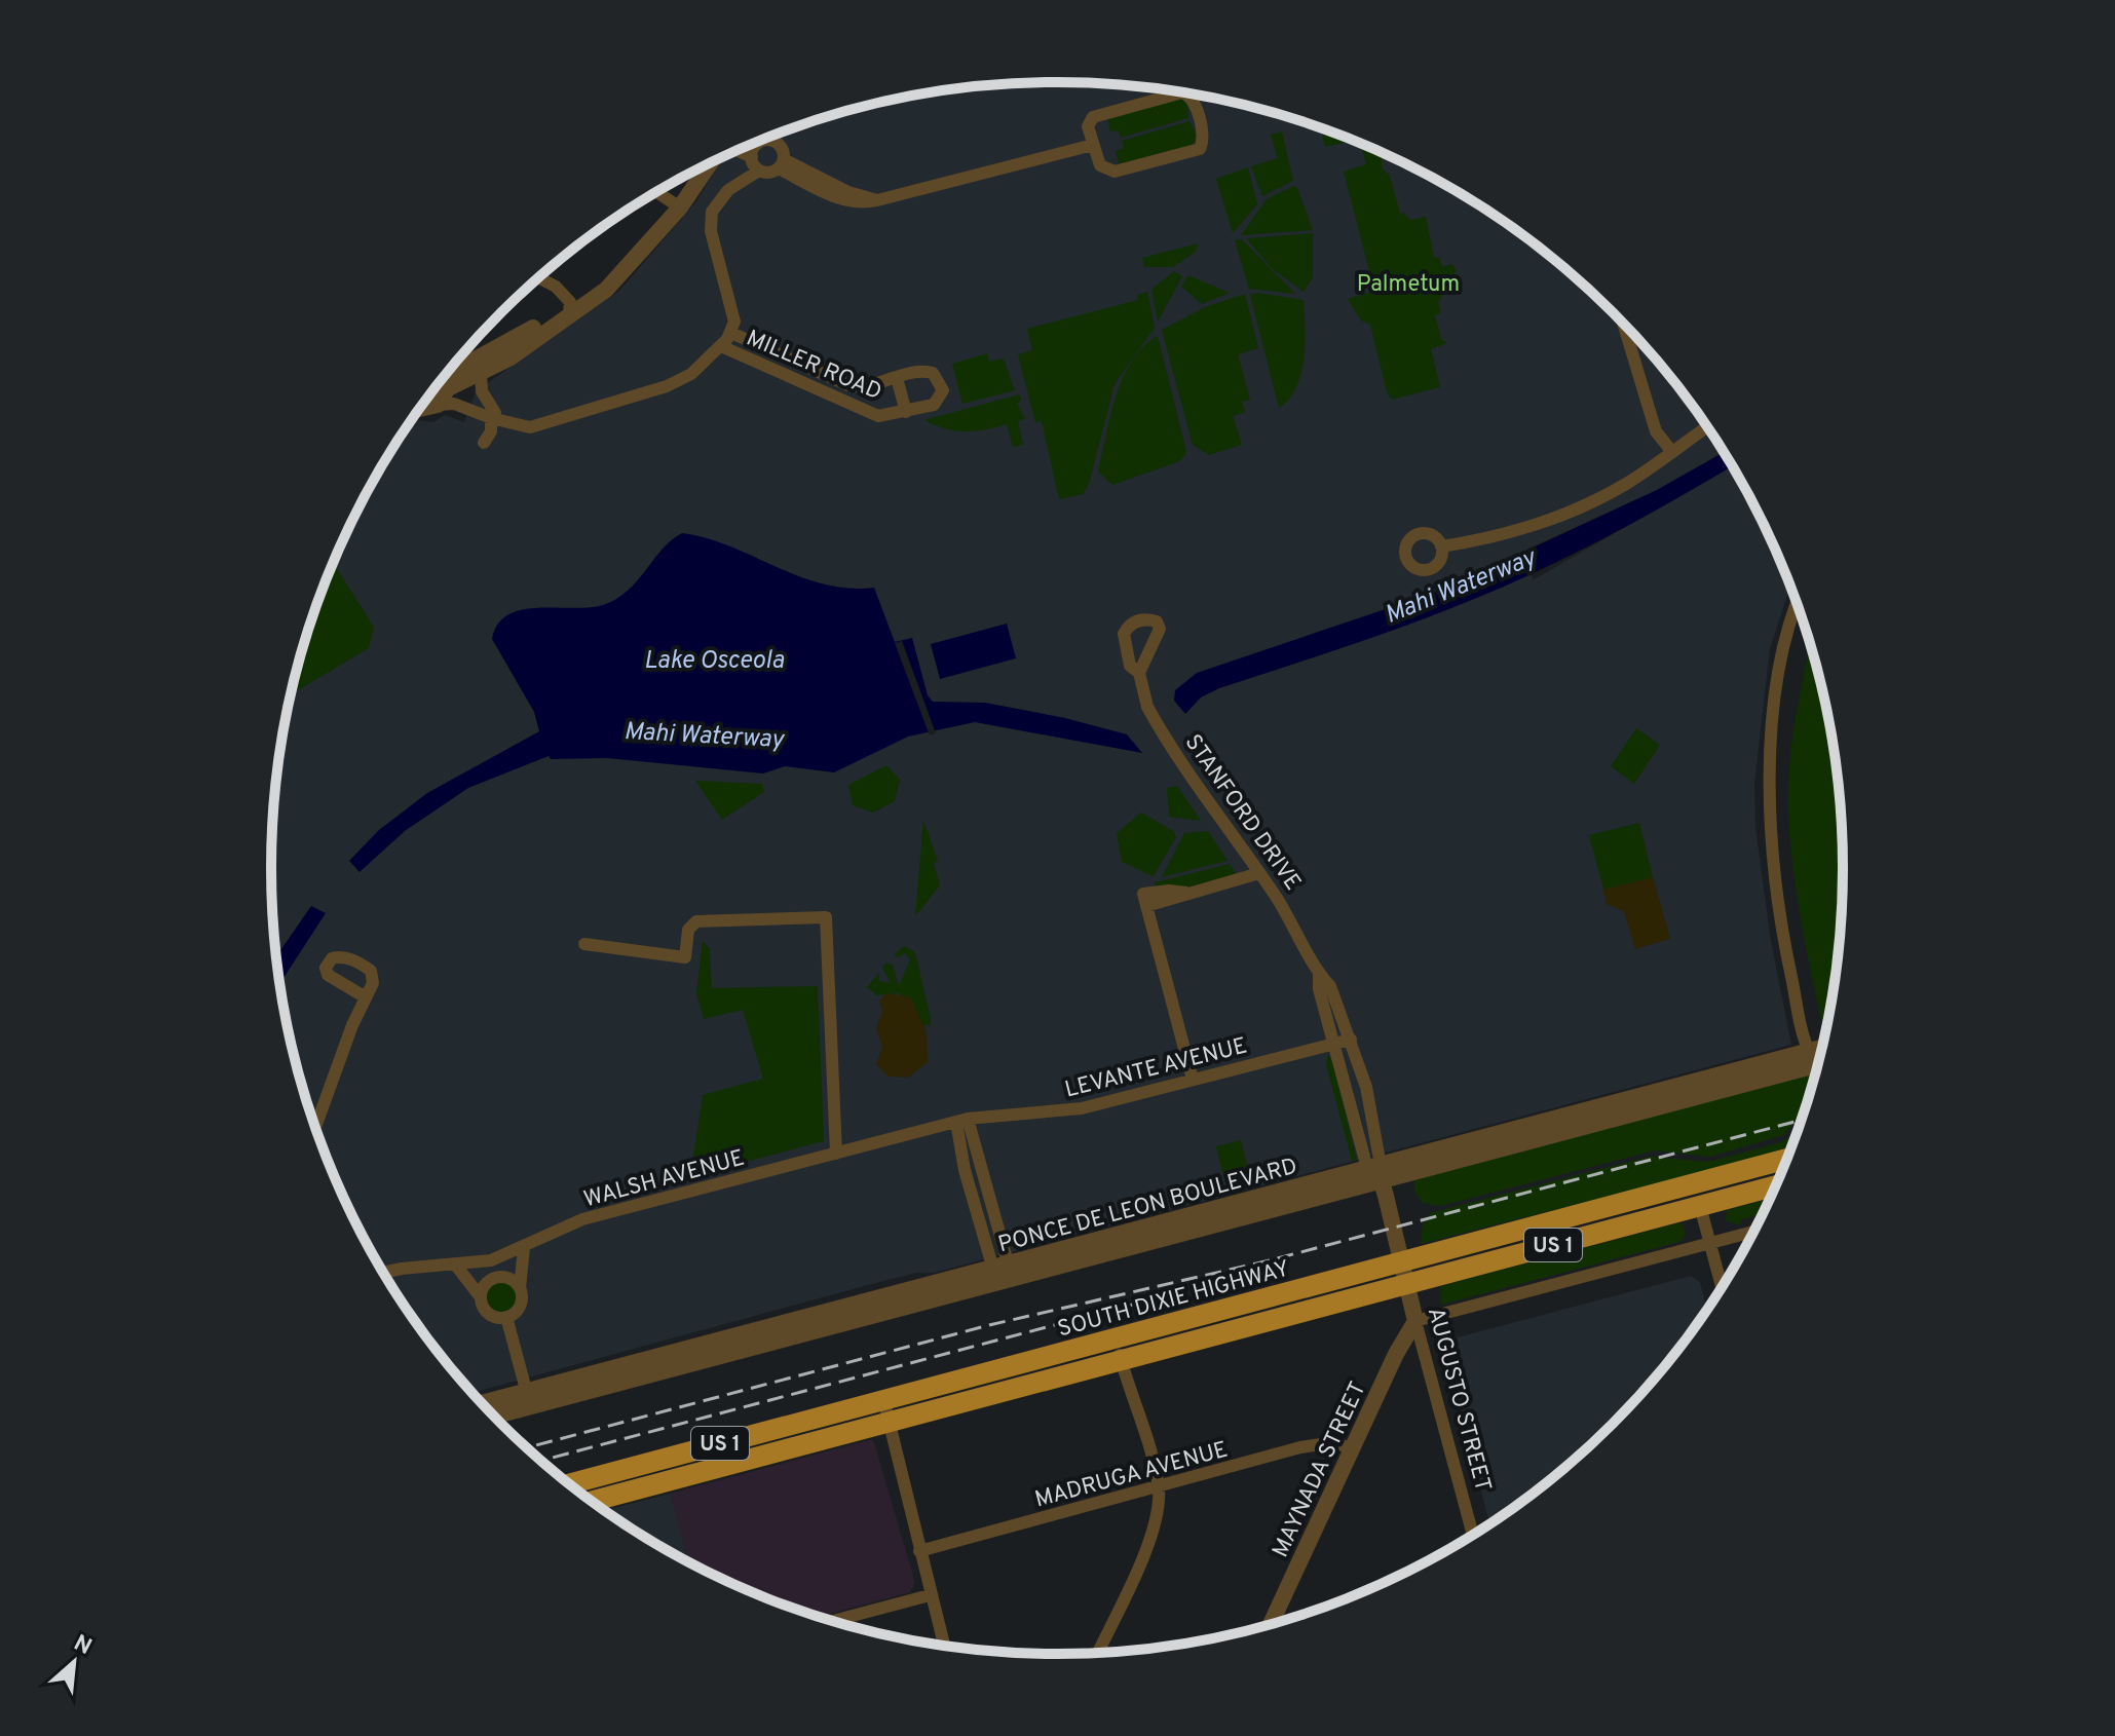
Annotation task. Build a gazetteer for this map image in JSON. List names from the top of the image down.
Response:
{
  "streets": {
    "highway": ["US 1", "SOUTH DIXIE HIGHWAY"],
    "street": [
      "MILLER ROAD",
      "STANFORD DRIVE",
      "LEVANTE AVENUE",
      "WALSH AVENUE",
      "PONCE DE LEON BOULEVARD",
      "AUGUSTO STREET",
      "MAYNADA STREET",
      "MADRUGA AVENUE"
    ]
  },
  "crossings": [
    ["STANFORD DRIVE", "LEVANTE AVENUE"],
    ["STANFORD DRIVE", "PONCE DE LEON BOULEVARD"],
    ["STANFORD DRIVE", "SOUTH DIXIE HIGHWAY"],
    ["STANFORD DRIVE", "AUGUSTO STREET"],
    ["LEVANTE AVENUE", "WALSH AVENUE"],
    ["US 1", "AUGUSTO STREET"],
    ["SOUTH DIXIE HIGHWAY", "AUGUSTO STREET"],
    ["AUGUSTO STREET", "MAYNADA STREET"],
    ["MAYNADA STREET", "MADRUGA AVENUE"]
  ],
  "water": ["Mahi Waterway", "Lake Osceola"],
  "parks": ["Palmetum"],
  "north": "top right"
}
